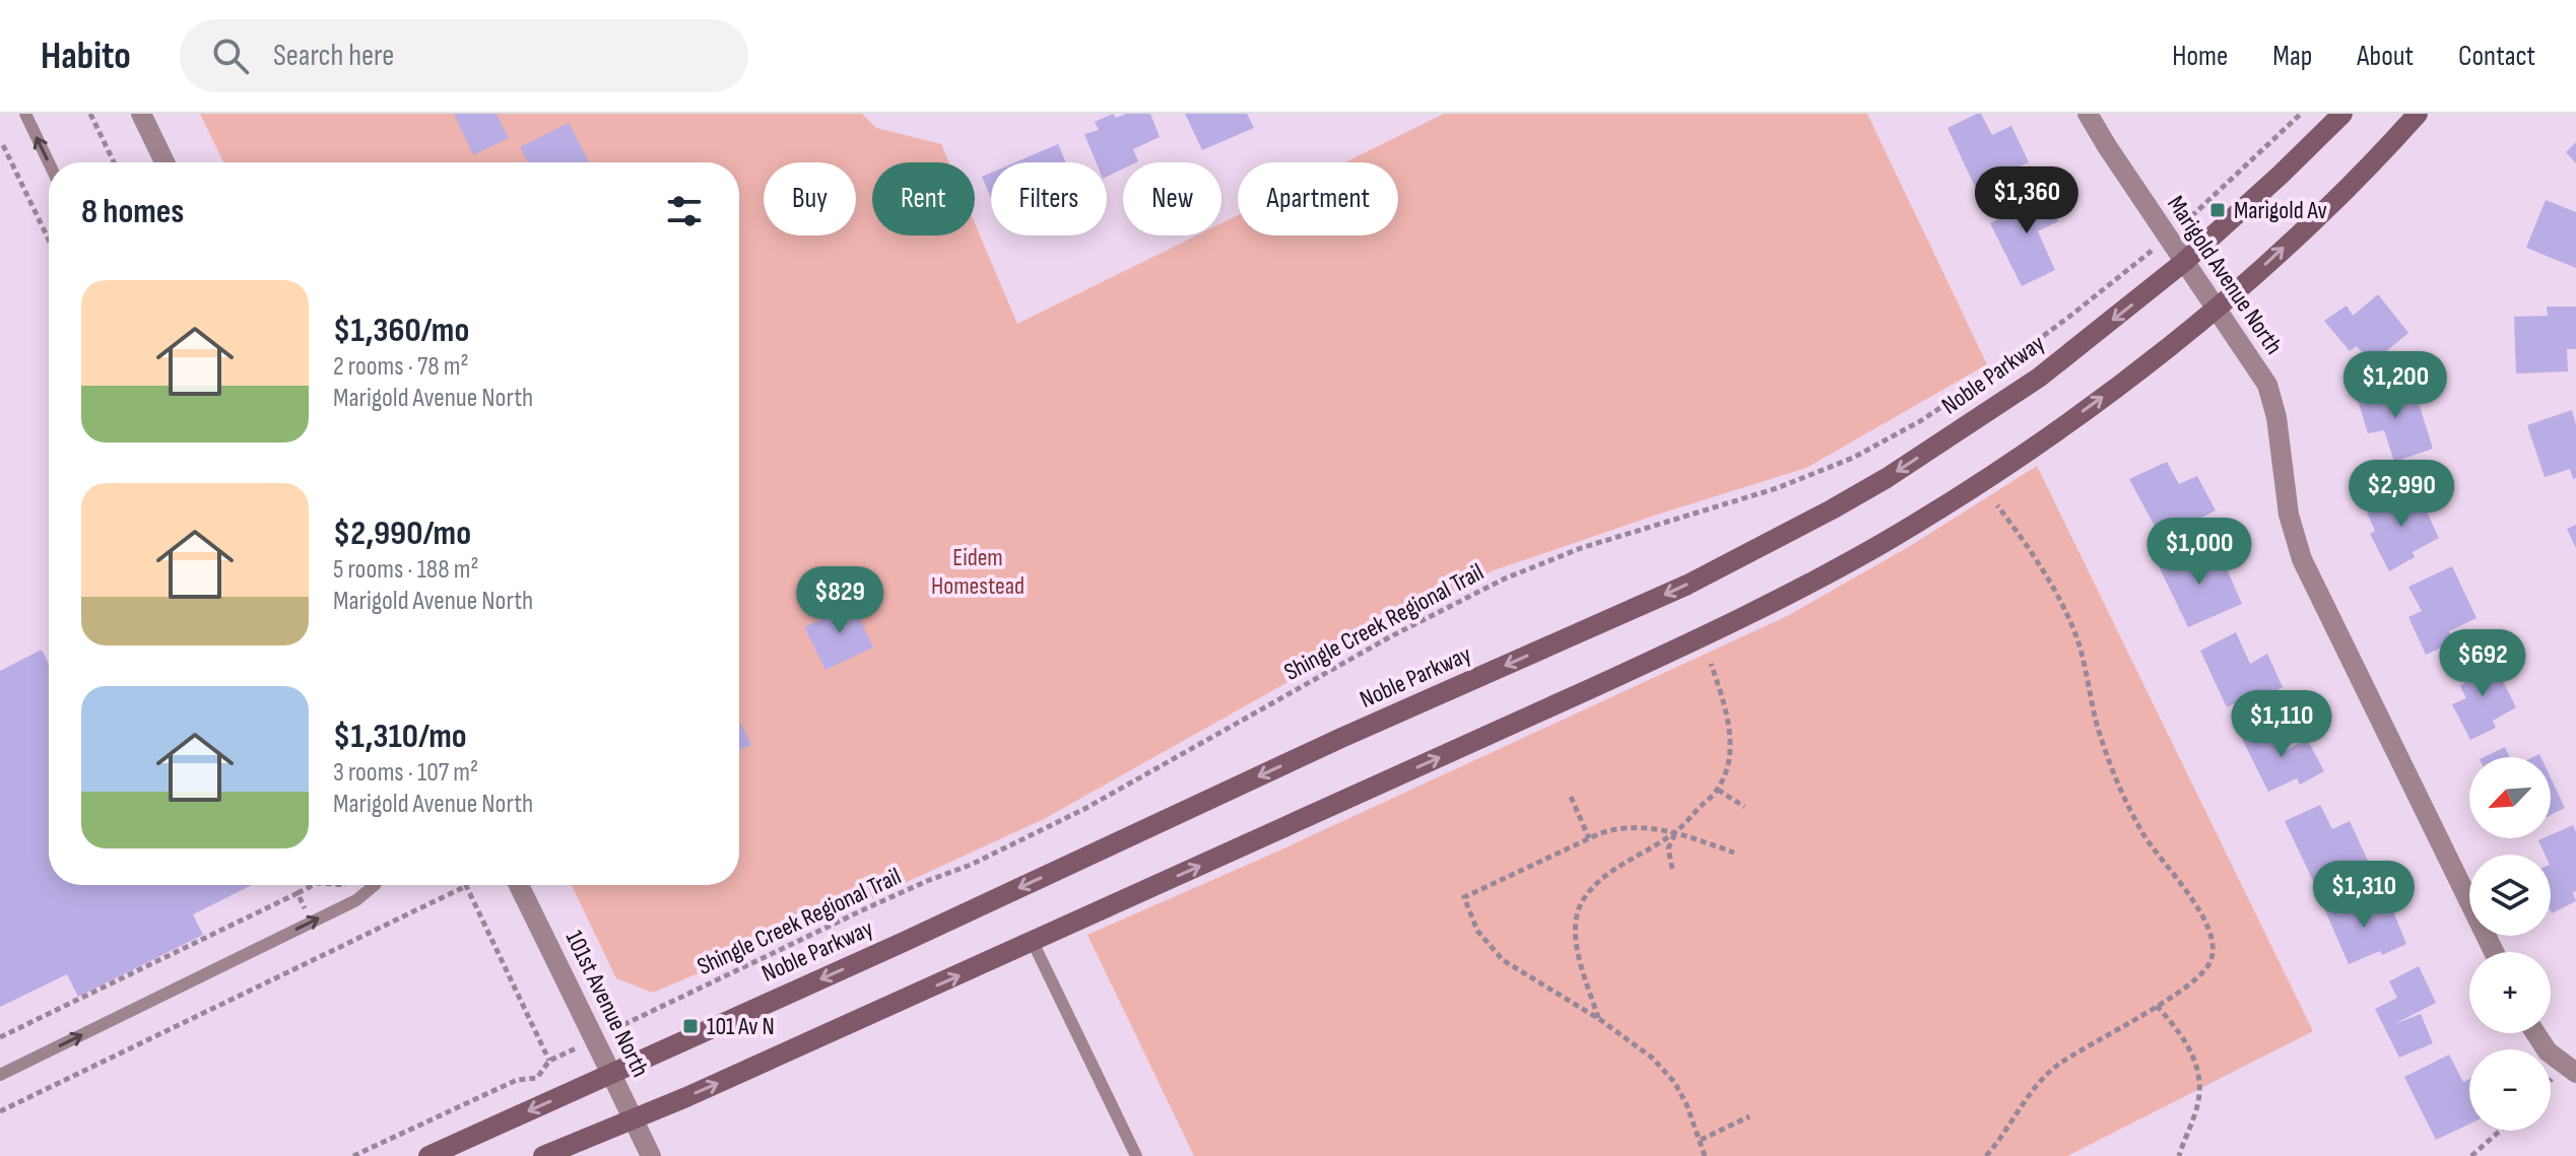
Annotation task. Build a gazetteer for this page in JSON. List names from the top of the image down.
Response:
{
  "streets": {
    "main road": ["Noble Parkway"],
    "street": ["Marigold Avenue North", "101st Avenue North"],
    "path": ["Shingle Creek Regional Trail"]
  },
  "crossings": [
    ["Marigold Avenue North", "Noble Parkway"],
    ["Noble Parkway", "101st Avenue North"]
  ],
  "parks": ["Eidem Homestead"],
  "places": {
    "transit": ["Marigold Av", "101 Av N"]
  },
  "north": "bottom left",
  "page": {
    "header": "Habito",
    "search": "Search here",
    "nav": [
      "Home",
      "Map",
      "About",
      "Contact"
    ],
    "chip": [
      "Buy",
      "Rent",
      "Filters",
      "New",
      "Apartment"
    ],
    "heading": "8 homes",
    "price": [
      "$1,360",
      "$1,200",
      "$2,990",
      "$1,000",
      "$829",
      "$692",
      "$1,110",
      "$1,310"
    ],
    "list": [
      {
        "name": "$1,360/mo",
        "note": "2 rooms · 78 m² · Marigold Avenue North"
      },
      {
        "name": "$2,990/mo",
        "note": "5 rooms · 188 m² · Marigold Avenue North"
      },
      {
        "name": "$1,310/mo",
        "note": "3 rooms · 107 m² · Marigold Avenue North"
      }
    ],
    "map_buttons": ["+", "−"]
  }
}
